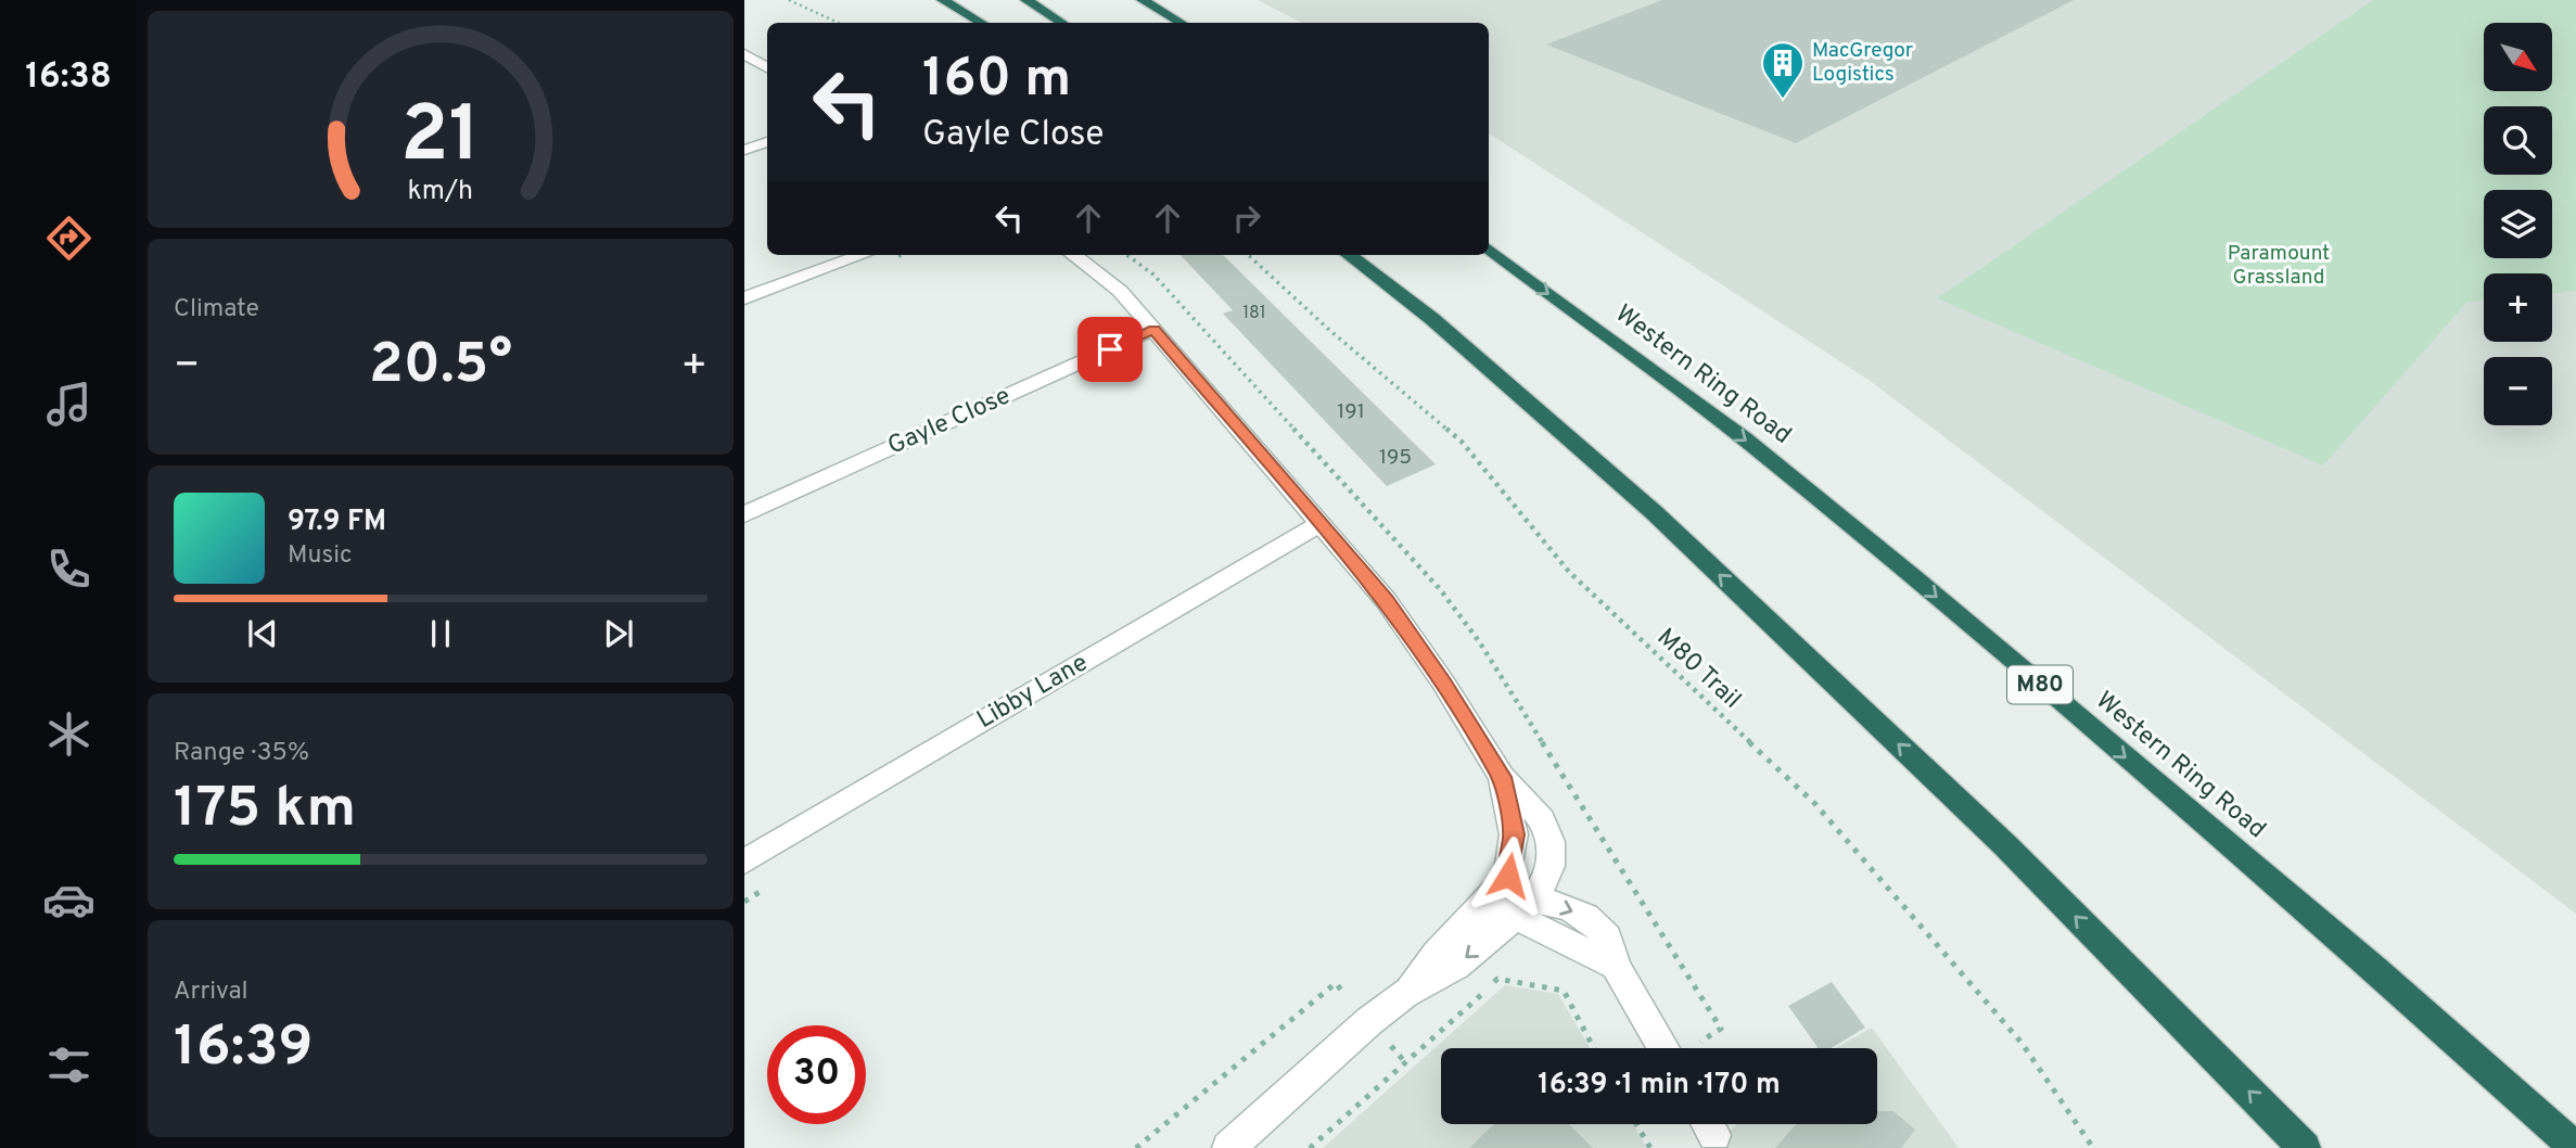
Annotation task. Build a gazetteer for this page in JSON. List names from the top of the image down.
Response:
{
  "streets": {
    "highway": ["Western Ring Road", "M80"],
    "street": ["Gayle Close", "Libby Lane"],
    "path": ["M80 Trail"]
  },
  "parks": ["Paramount Grassland"],
  "places": {
    "building": ["MacGregor Logistics"]
  },
  "house_numbers": ["181", "191", "195"],
  "north": "bottom right",
  "page": {
    "tabs": "16:38",
    "map_buttons": ["+", "−"],
    "turn": ["160 m", "Gayle Close"],
    "tile": [
      "Climate",
      ["Range · 35%", "175 km"],
      ["Arrival", "16:39"]
    ],
    "heat": ["−", "20.5°", "+"],
    "song": ["97.9 FM", "Music"],
    "limit": "30",
    "trip": "16:39 · 1 min · 170 m",
    "gauge": ["21", "km/h"]
  }
}
